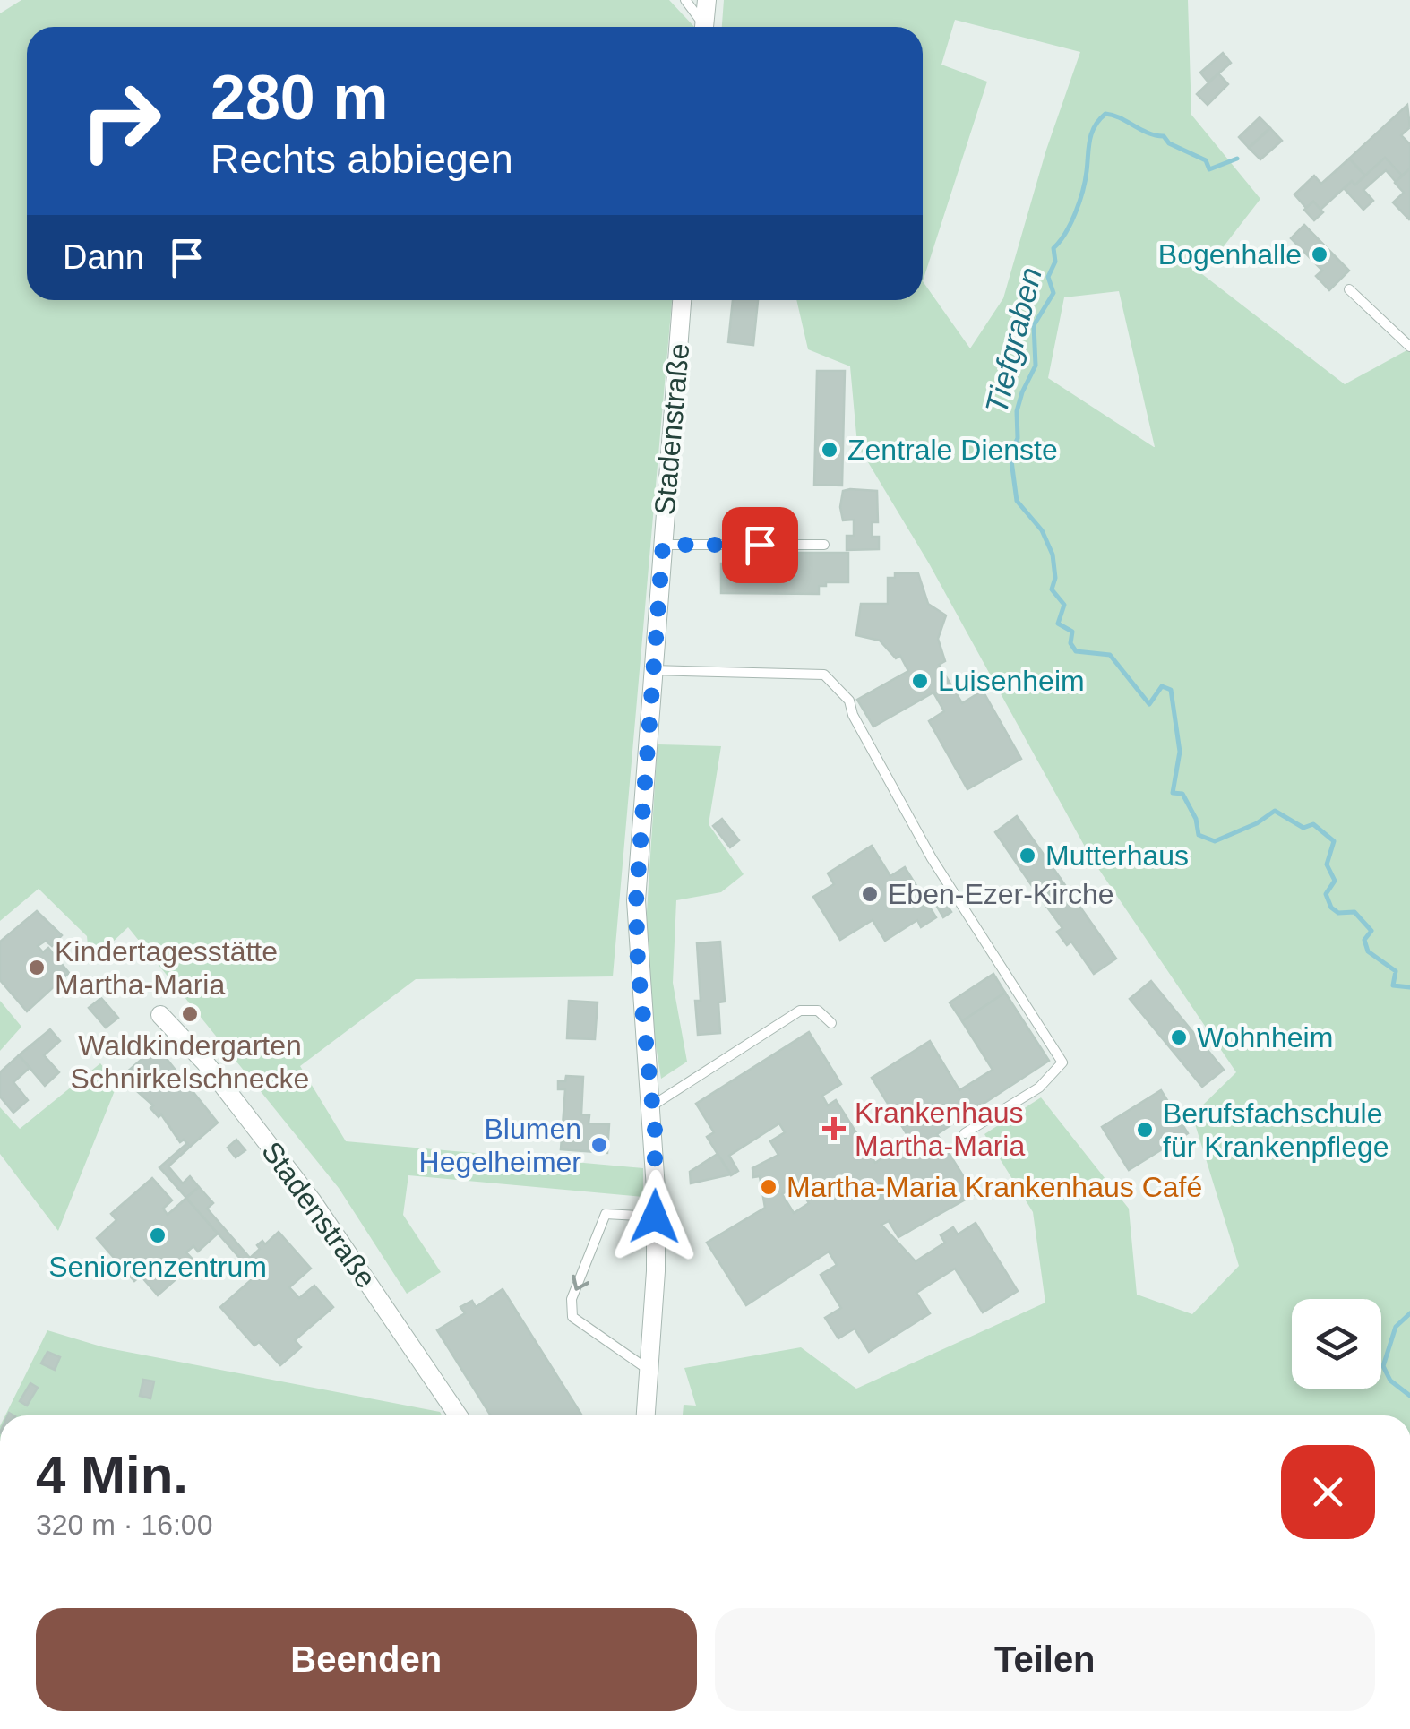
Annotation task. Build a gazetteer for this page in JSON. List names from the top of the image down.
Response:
{
  "streets": {
    "street": ["Stadenstraße"]
  },
  "water": ["Tiefgraben"],
  "places": {
    "other": [
      "Bogenhalle",
      "Zentrale Dienste",
      "Luisenheim",
      "Mutterhaus",
      "Eben-Ezer-Kirche",
      "Kindertagesstätte Martha-Maria",
      "Waldkindergarten Schnirkelschnecke",
      "Wohnheim",
      "Berufsfachschule für Krankenpflege",
      "Blumen Hegelheimer",
      "Martha-Maria Krankenhaus Café",
      "Seniorenzentrum"
    ],
    "health": ["Krankenhaus Martha-Maria"]
  },
  "page": {
    "turn": ["280 m", "Rechts abbiegen"],
    "then": "Dann",
    "heading": ["4 Min.", "320 m · 16:00"],
    "buttons": ["Beenden", "Teilen"]
  }
}
